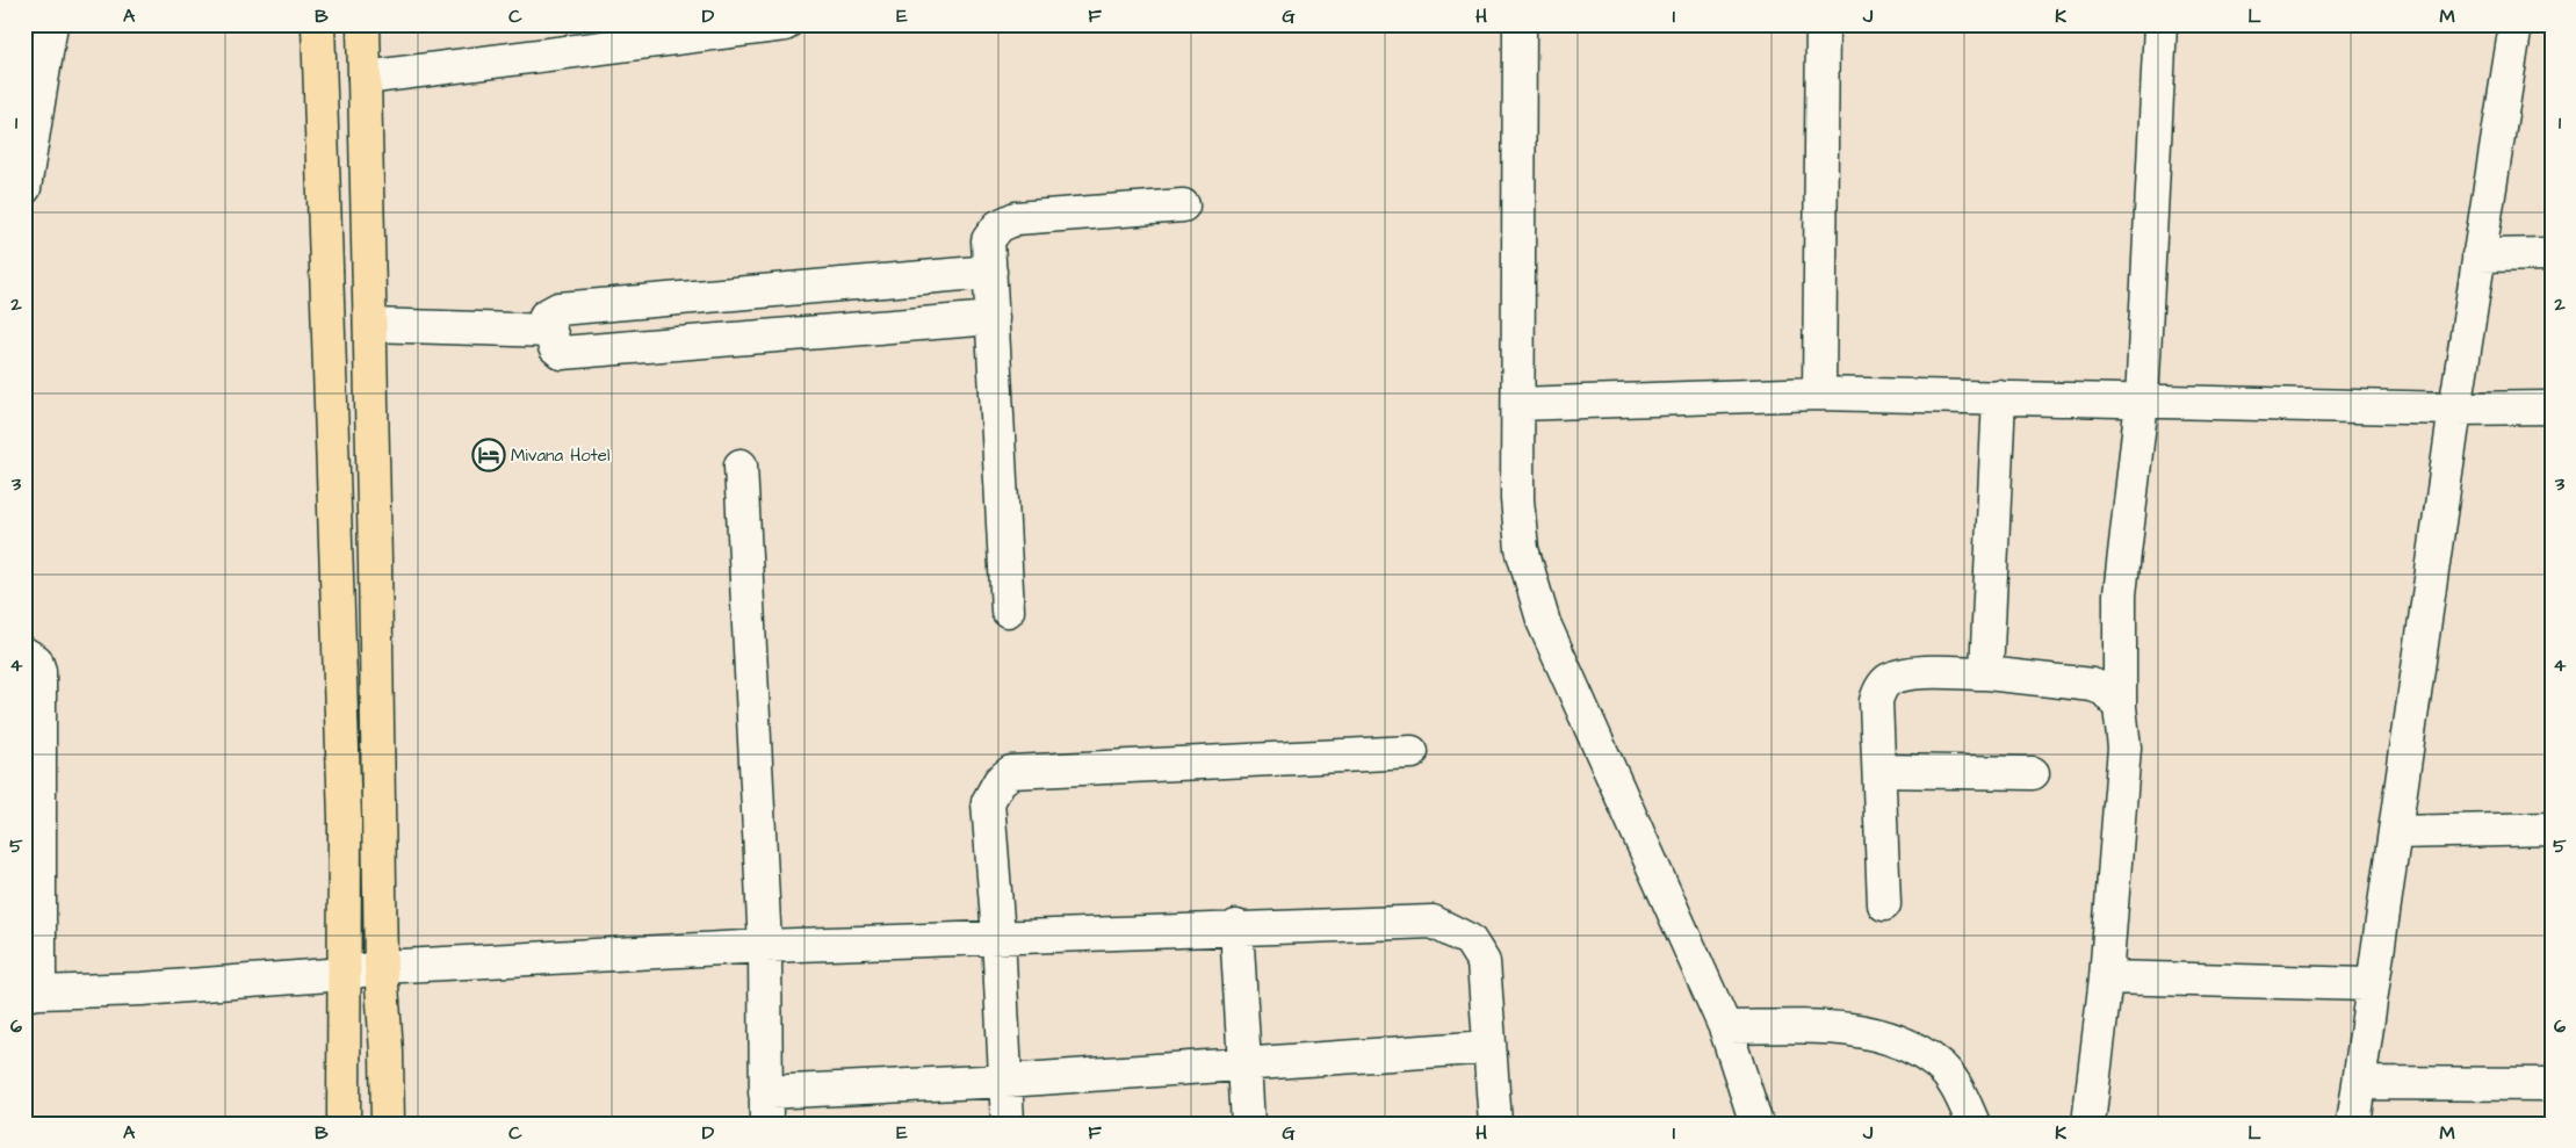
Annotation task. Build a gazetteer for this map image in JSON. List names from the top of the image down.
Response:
{
  "places": {
    "hotel": ["Mivana Hotel"]
  },
  "grid": {
    "columns": [
      "A",
      "B",
      "C",
      "D",
      "E",
      "F",
      "G",
      "H",
      "I",
      "J",
      "K",
      "L",
      "M"
    ],
    "rows": [
      "1",
      "2",
      "3",
      "4",
      "5",
      "6"
    ]
  }
}
